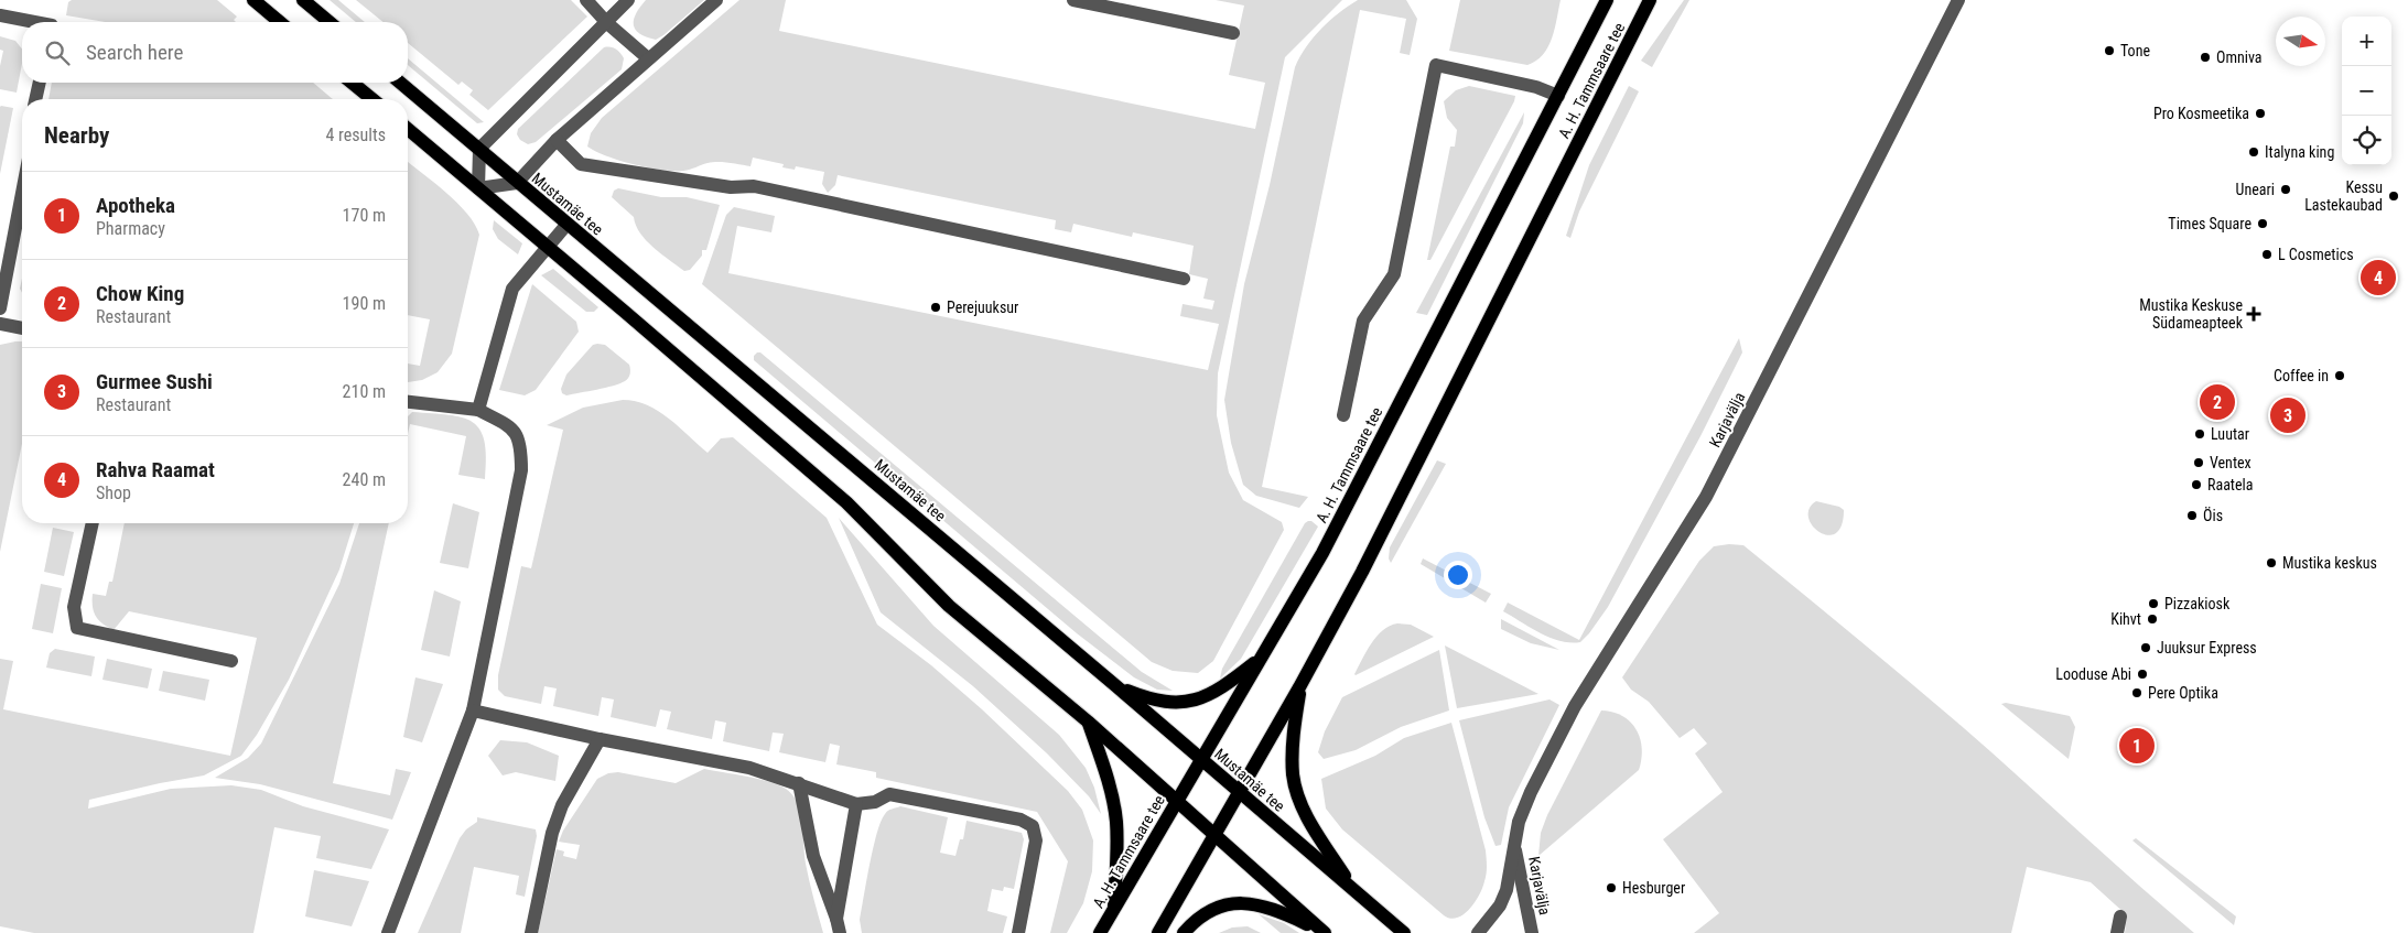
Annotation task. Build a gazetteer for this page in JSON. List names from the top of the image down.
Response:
{
  "streets": {
    "main road": ["A. H. Tammsaare tee", "Mustamäe tee"],
    "street": ["Karjavälja"]
  },
  "crossings": [
    ["A. H. Tammsaare tee", "Mustamäe tee"]
  ],
  "places": {
    "other": [
      "Tone",
      "Omniva",
      "Pro Kosmeetika",
      "Italyna king",
      "Uneari",
      "Kessu Lastekaubad",
      "Times Square",
      "L Cosmetics",
      "Perejuuksur",
      "Coffee in",
      "Luutar",
      "Ventex",
      "Raatela",
      "Öis",
      "Mustika keskus",
      "Pizzakiosk",
      "Kihvt",
      "Juuksur Express",
      "Looduse Abi",
      "Pere Optika",
      "Hesburger"
    ],
    "health": ["Mustika Keskuse Südameapteek"]
  },
  "north": "right",
  "page": {
    "map_buttons": ["+", "−"],
    "search": "Search here",
    "heading": ["Nearby", "4 results"],
    "list": [
      {
        "mark": "1",
        "name": "Apotheka",
        "note": "Pharmacy",
        "value": "170 m"
      },
      {
        "mark": "2",
        "name": "Chow King",
        "note": "Restaurant",
        "value": "190 m"
      },
      {
        "mark": "3",
        "name": "Gurmee Sushi",
        "note": "Restaurant",
        "value": "210 m"
      },
      {
        "mark": "4",
        "name": "Rahva Raamat",
        "note": "Shop",
        "value": "240 m"
      }
    ],
    "pins": [
      "4",
      "2",
      "3",
      "1"
    ]
  }
}
